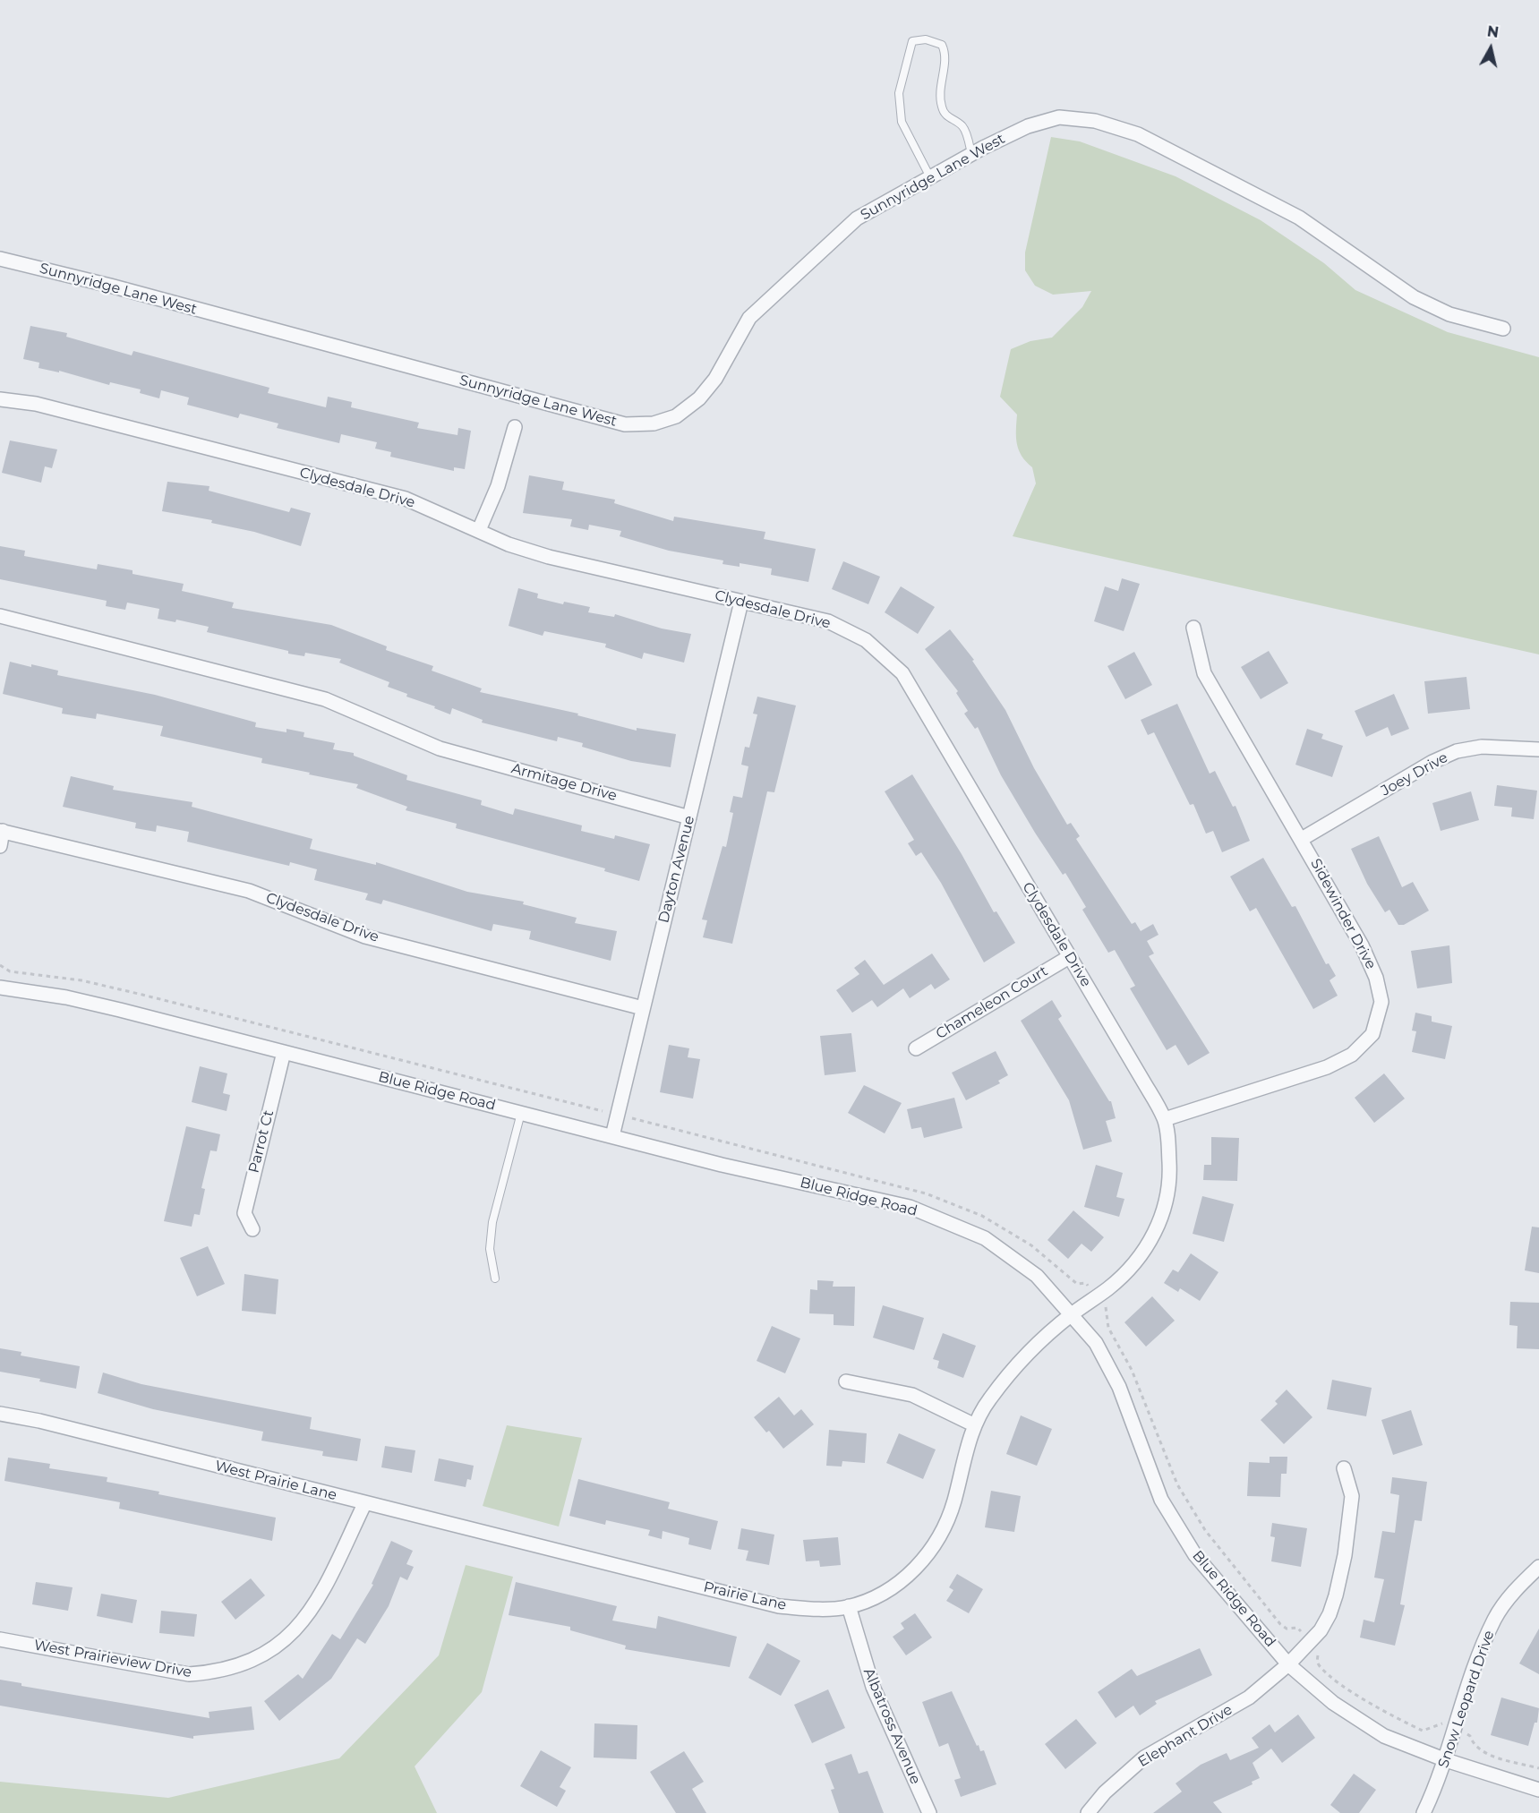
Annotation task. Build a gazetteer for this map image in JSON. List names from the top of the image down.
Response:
{
  "streets": {
    "street": [
      "Sunnyridge Lane West",
      "Clydesdale Drive",
      "Joey Drive",
      "Armitage Drive",
      "Dayton Avenue",
      "Sidewinder Drive",
      "Chameleon Court",
      "Blue Ridge Road",
      "Parrot Ct",
      "West Prairie Lane",
      "Prairie Lane",
      "West Prairieview Drive",
      "Snow Leopard Drive",
      "Albatross Avenue",
      "Elephant Drive"
    ]
  },
  "crossings": [
    ["Clydesdale Drive", "Dayton Avenue"],
    ["Clydesdale Drive", "Sidewinder Drive"],
    ["Clydesdale Drive", "Chameleon Court"],
    ["Clydesdale Drive", "Blue Ridge Road"],
    ["Clydesdale Drive", "Prairie Lane"],
    ["Joey Drive", "Sidewinder Drive"],
    ["Armitage Drive", "Dayton Avenue"],
    ["Dayton Avenue", "Blue Ridge Road"],
    ["Blue Ridge Road", "Parrot Ct"],
    ["Blue Ridge Road", "Prairie Lane"],
    ["Blue Ridge Road", "Snow Leopard Drive"],
    ["Blue Ridge Road", "Elephant Drive"],
    ["West Prairie Lane", "Prairie Lane"],
    ["West Prairie Lane", "West Prairieview Drive"],
    ["Prairie Lane", "Albatross Avenue"]
  ],
  "north": "top"
}
